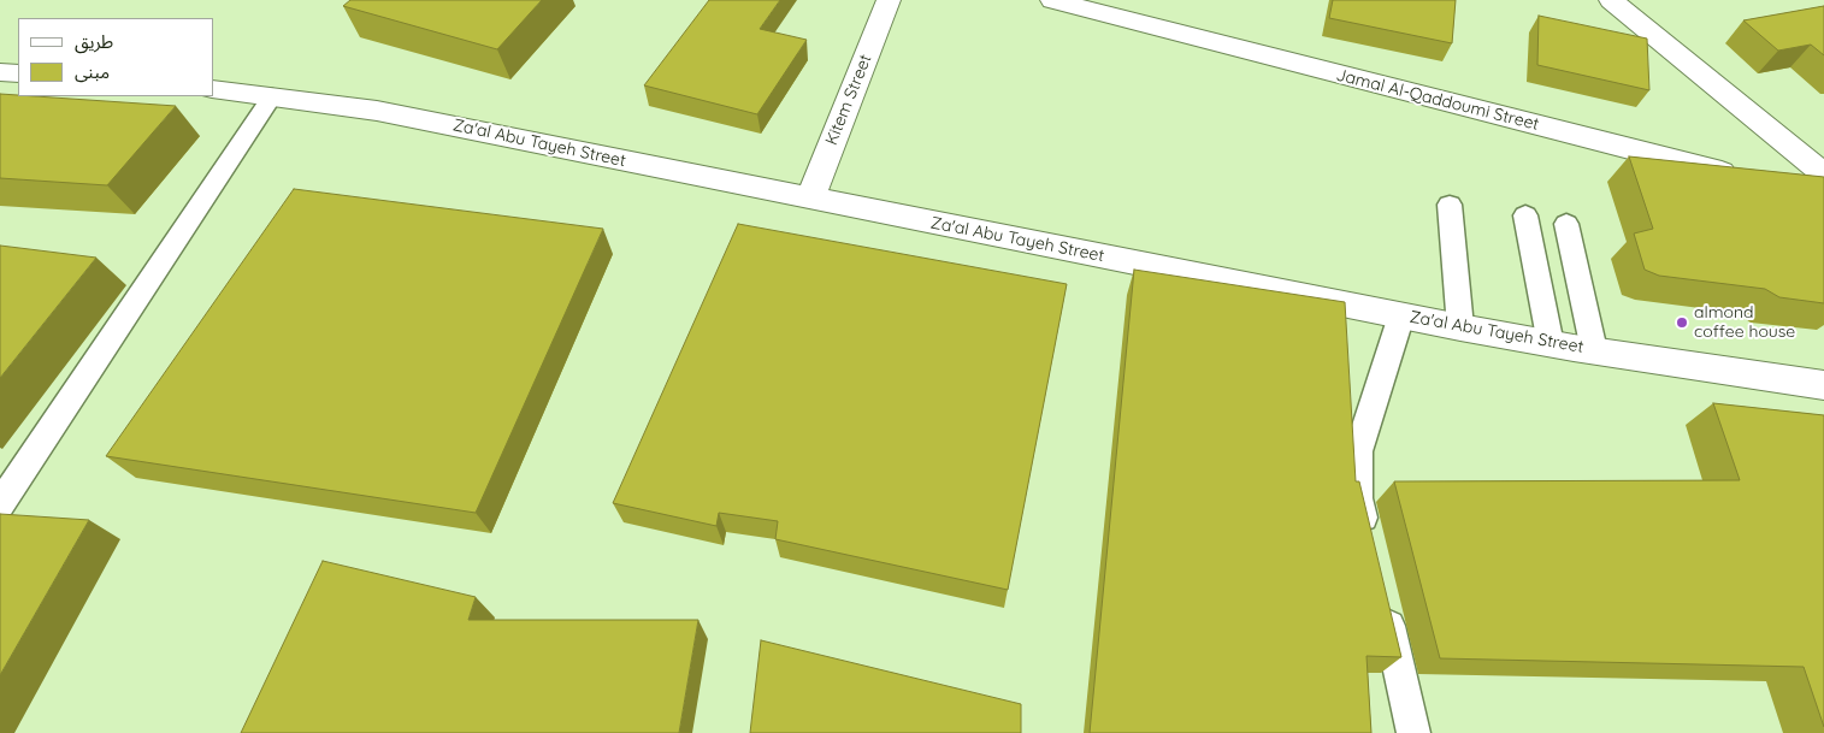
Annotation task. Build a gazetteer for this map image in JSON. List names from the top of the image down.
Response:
{
  "streets": {
    "street": ["Kitem Street", "Jamal Al-Qaddoumi Street", "Za'al Abu Tayeh Street"]
  },
  "crossings": [
    ["Kitem Street", "Za'al Abu Tayeh Street"]
  ],
  "places": ["almond coffee house"],
  "legend": ["طريق", "مبنى"]
}
